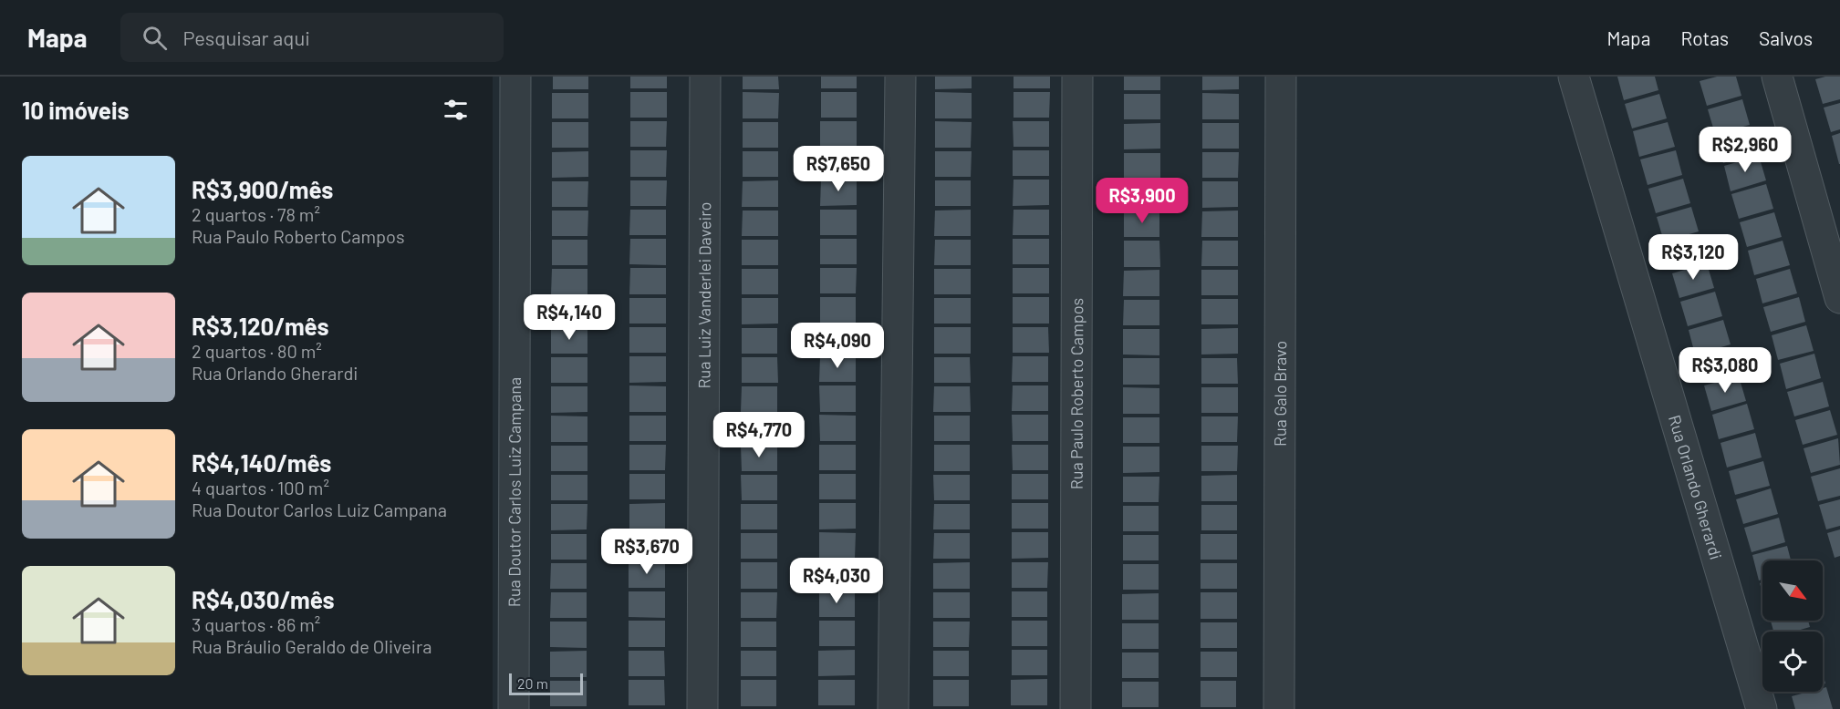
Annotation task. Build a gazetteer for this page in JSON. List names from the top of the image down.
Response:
{
  "streets": {
    "street": [
      "Rua Luiz Vanderlei Daveiro",
      "Rua Paulo Roberto Campos",
      "Rua Galo Bravo",
      "Rua Orlando Gherardi",
      "Rua Doutor Carlos Luiz Campana"
    ]
  },
  "scale_bar": "20 m",
  "north": "bottom right",
  "page": {
    "header": "Mapa",
    "search": "Pesquisar aqui",
    "nav": ["Mapa", "Rotas", "Salvos"],
    "heading": "10 imóveis",
    "price": [
      "R$2,960",
      "R$7,650",
      "R$3,900",
      "R$3,120",
      "R$4,140",
      "R$4,090",
      "R$3,080",
      "R$4,770",
      "R$3,670",
      "R$4,030"
    ],
    "list": [
      {
        "name": "R$3,900/mês",
        "note": "2 quartos · 78 m² · Rua Paulo Roberto Campos"
      },
      {
        "name": "R$3,120/mês",
        "note": "2 quartos · 80 m² · Rua Orlando Gherardi"
      },
      {
        "name": "R$4,140/mês",
        "note": "4 quartos · 100 m² · Rua Doutor Carlos Luiz Campana"
      },
      {
        "name": "R$4,030/mês",
        "note": "3 quartos · 86 m² · Rua Bráulio Geraldo de Oliveira"
      }
    ],
    "scale": "20 m"
  }
}
